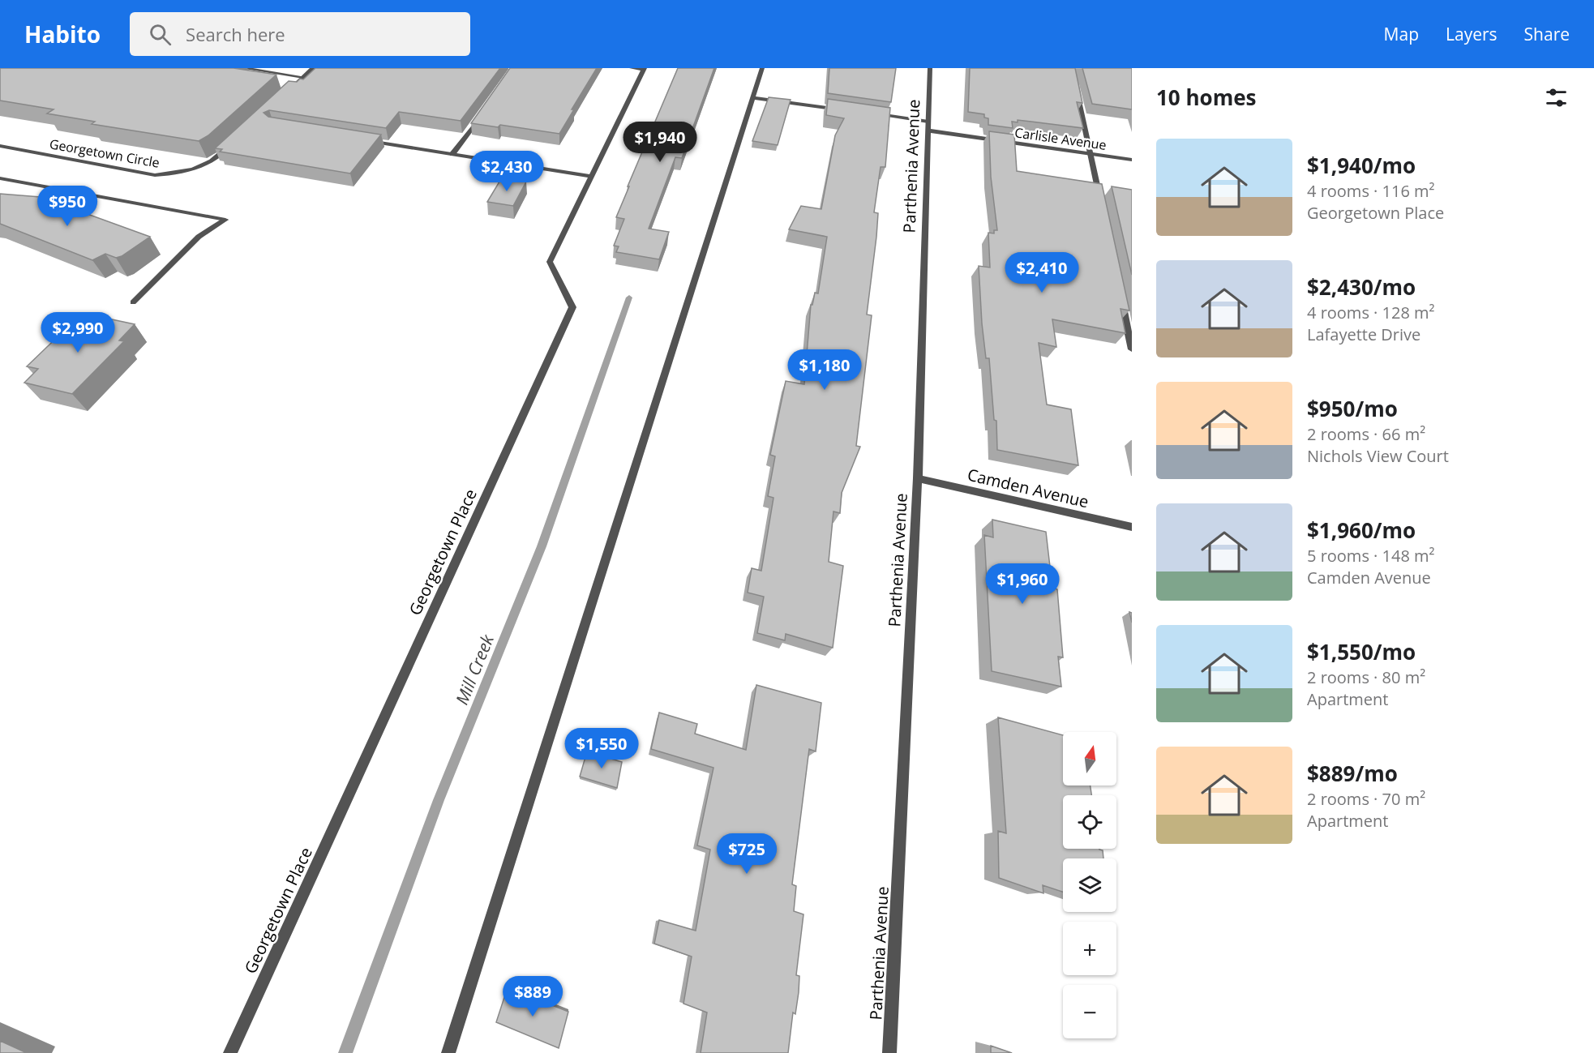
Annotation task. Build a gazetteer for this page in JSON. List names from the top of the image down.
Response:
{
  "streets": {
    "street": [
      "Carlisle Avenue",
      "Georgetown Circle",
      "Parthenia Avenue",
      "Camden Avenue",
      "Georgetown Place"
    ]
  },
  "crossings": [
    ["Carlisle Avenue", "Parthenia Avenue"],
    ["Parthenia Avenue", "Camden Avenue"]
  ],
  "water": ["Mill Creek"],
  "north": "top",
  "page": {
    "header": "Habito",
    "search": "Search here",
    "nav": ["Map", "Layers", "Share"],
    "heading": "10 homes",
    "price": [
      "$1,940",
      "$2,430",
      "$950",
      "$2,410",
      "$2,990",
      "$1,180",
      "$1,960",
      "$1,550",
      "$725",
      "$889"
    ],
    "list": [
      {
        "name": "$1,940/mo",
        "note": "4 rooms · 116 m² · Georgetown Place"
      },
      {
        "name": "$2,430/mo",
        "note": "4 rooms · 128 m² · Lafayette Drive"
      },
      {
        "name": "$950/mo",
        "note": "2 rooms · 66 m² · Nichols View Court"
      },
      {
        "name": "$1,960/mo",
        "note": "5 rooms · 148 m² · Camden Avenue"
      },
      {
        "name": "$1,550/mo",
        "note": "2 rooms · 80 m² · Apartment"
      },
      {
        "name": "$889/mo",
        "note": "2 rooms · 70 m² · Apartment"
      }
    ],
    "map_buttons": ["+", "−"]
  }
}
